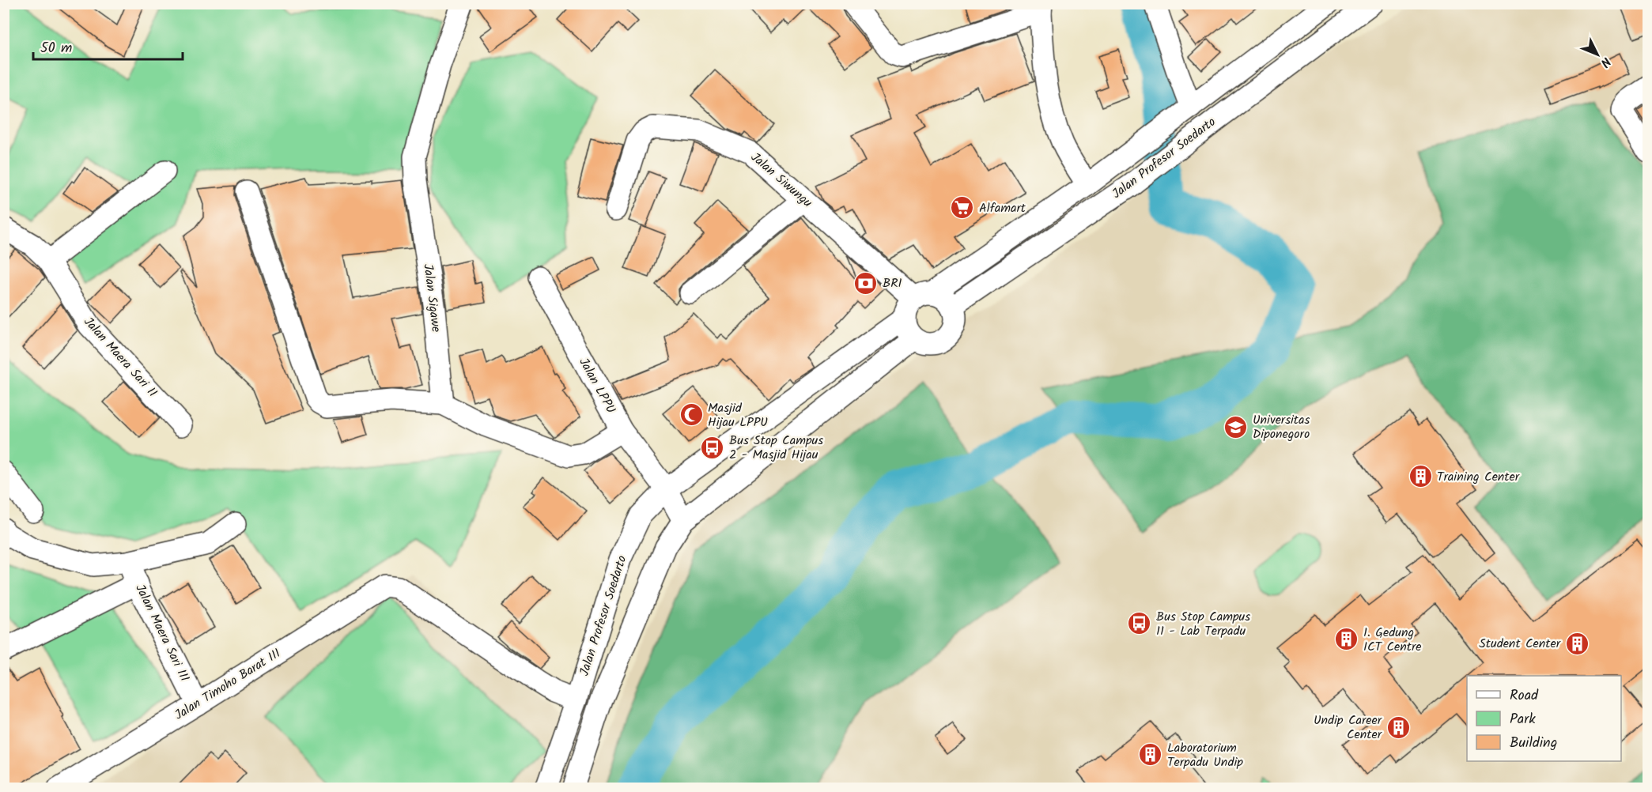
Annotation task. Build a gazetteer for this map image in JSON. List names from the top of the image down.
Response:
{
  "streets": {
    "street": [
      "Jalan Profesor Soedarto",
      "Jalan Siwungu",
      "Jalan Sigawe",
      "Jalan Maera Sari II",
      "Jalan LPPU",
      "Jalan Maera Sari III",
      "Jalan Timoho Barat III"
    ]
  },
  "crossings": [
    ["Jalan Profesor Soedarto", "Jalan Siwungu"],
    ["Jalan Profesor Soedarto", "Jalan LPPU"],
    ["Jalan Profesor Soedarto", "Jalan Timoho Barat III"],
    ["Jalan Maera Sari III", "Jalan Timoho Barat III"]
  ],
  "places": {
    "supermarket": ["Alfamart"],
    "bank": ["BRI"],
    "mosque": ["Masjid Hijau LPPU"],
    "school or university": ["Universitas Diponegoro"],
    "bus stop": ["Bus Stop Campus 2 - Masjid Hijau", "Bus Stop Campus 11 - Lab Terpadu"],
    "building": [
      "Training Center",
      "1. Gedung ICT Centre",
      "Student Center",
      "Undip Career Center",
      "Laboratorium Terpadu Undip"
    ]
  },
  "legend": ["Road", "Park", "Building"],
  "scale_bar": "50 m",
  "north": "bottom right"
}
